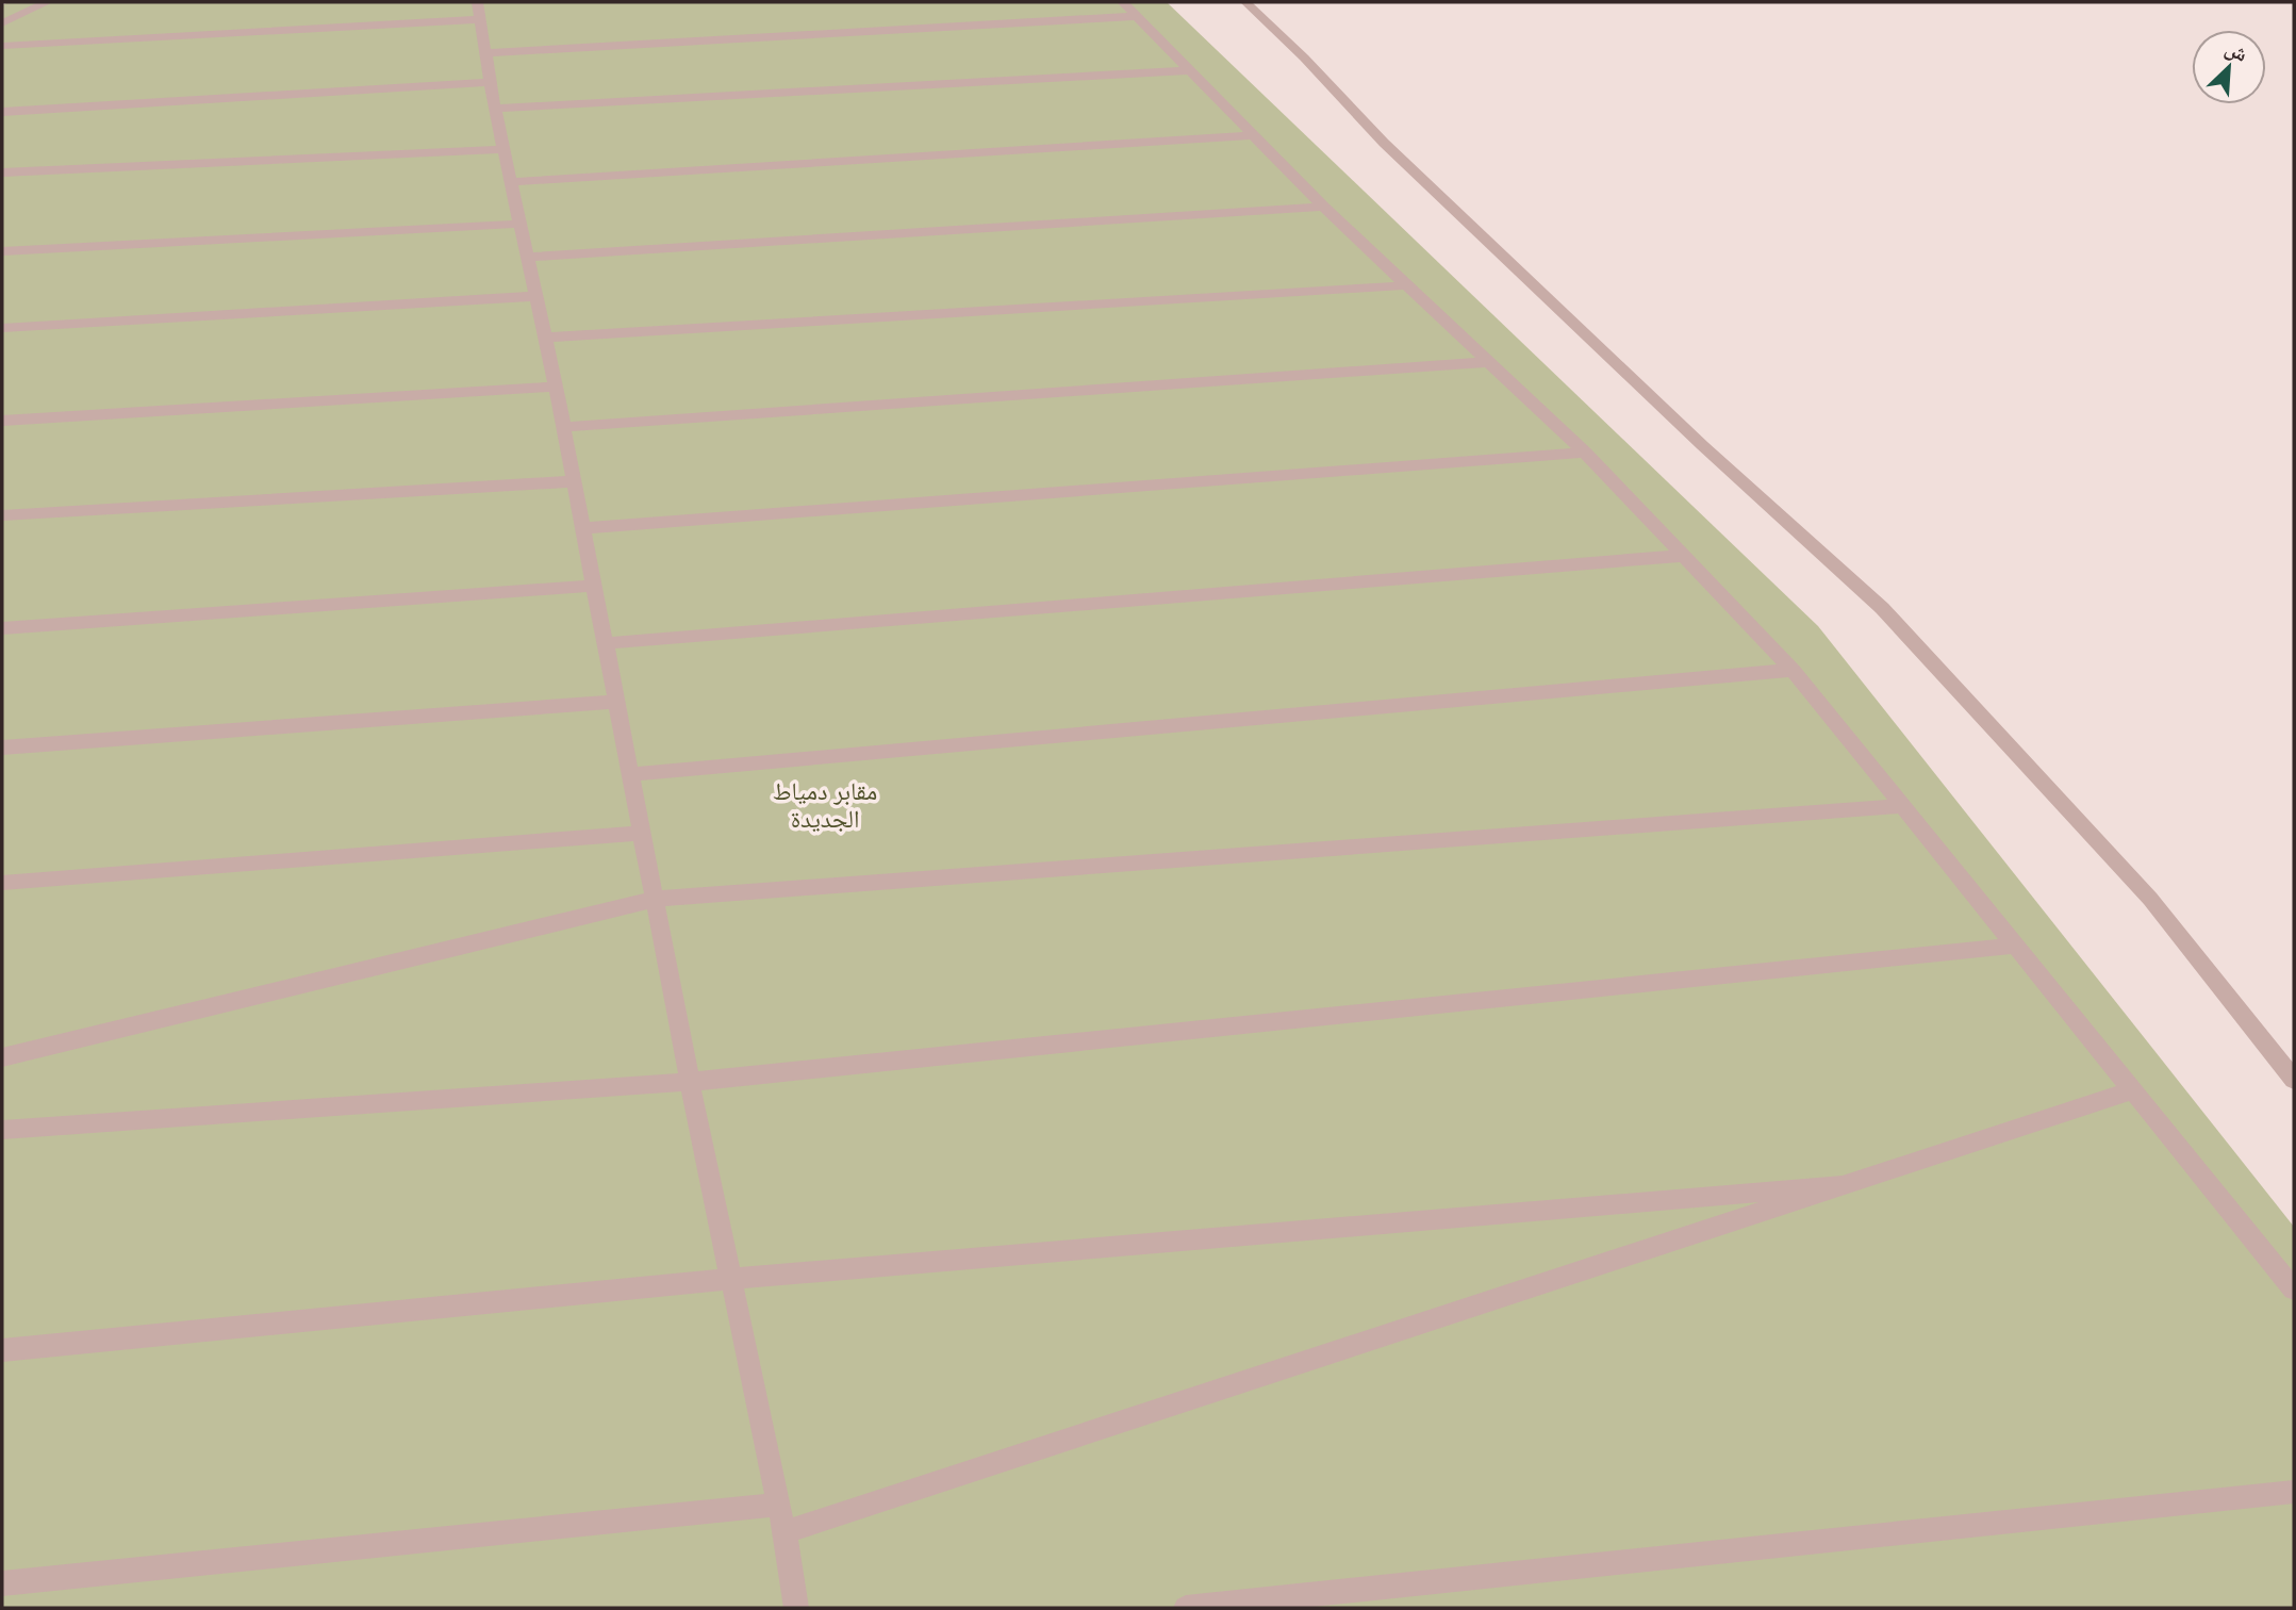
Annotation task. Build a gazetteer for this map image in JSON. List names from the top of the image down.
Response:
{
  "parks": ["مقابر دمياط الجديدة"],
  "north": "top right"
}
